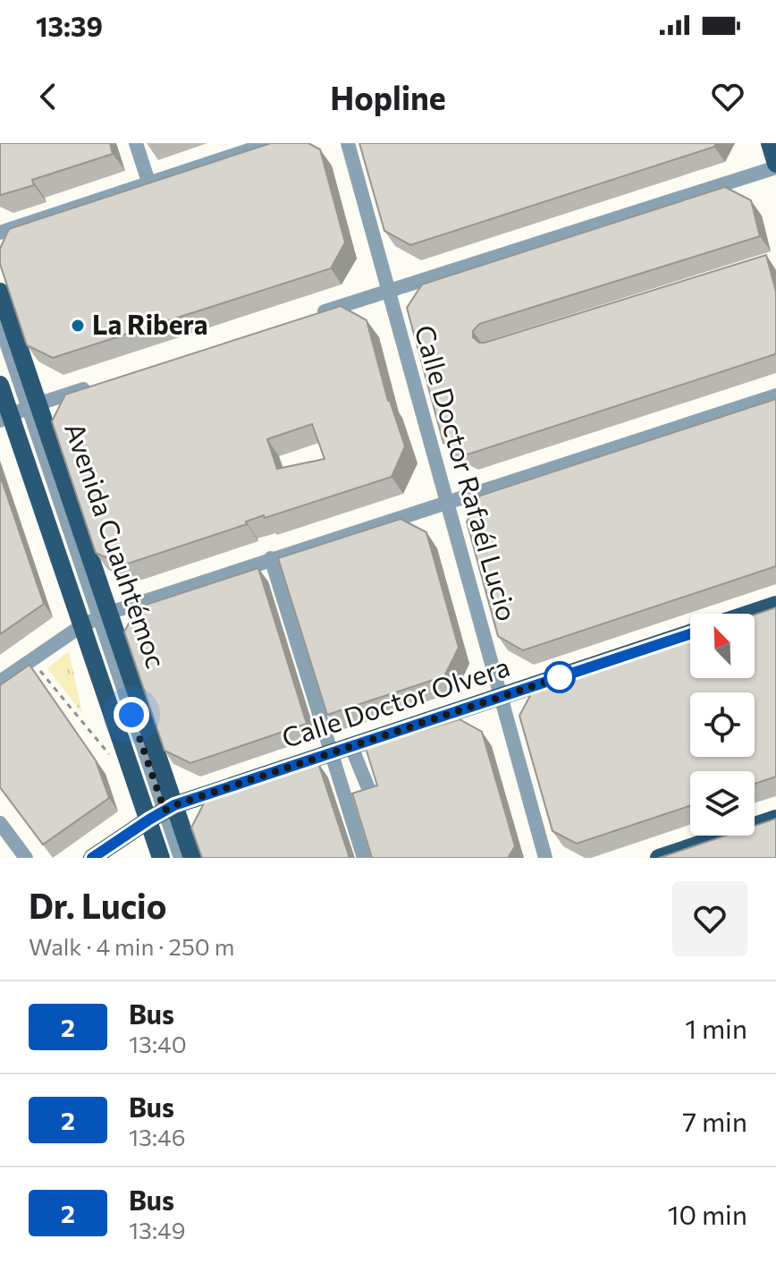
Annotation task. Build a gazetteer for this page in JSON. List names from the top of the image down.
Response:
{
  "streets": {
    "main road": ["Avenida Cuauhtémoc", "Calle Doctor Olvera"],
    "street": ["Calle Doctor Rafaél Lucio"]
  },
  "crossings": [
    ["Calle Doctor Rafaél Lucio", "Calle Doctor Olvera"],
    ["Avenida Cuauhtémoc", "Calle Doctor Olvera"]
  ],
  "places": ["La Ribera"],
  "lines": ["bus line 2"],
  "north": "top left",
  "page": {
    "status": "13:39",
    "header": "Hopline",
    "heading": ["Dr. Lucio", "Walk · 4 min · 250 m"],
    "list": [
      {
        "mark": "2",
        "name": "Bus",
        "note": "13:40",
        "value": "1 min"
      },
      {
        "mark": "2",
        "name": "Bus",
        "note": "13:46",
        "value": "7 min"
      },
      {
        "mark": "2",
        "name": "Bus",
        "note": "13:49",
        "value": "10 min"
      }
    ]
  }
}
